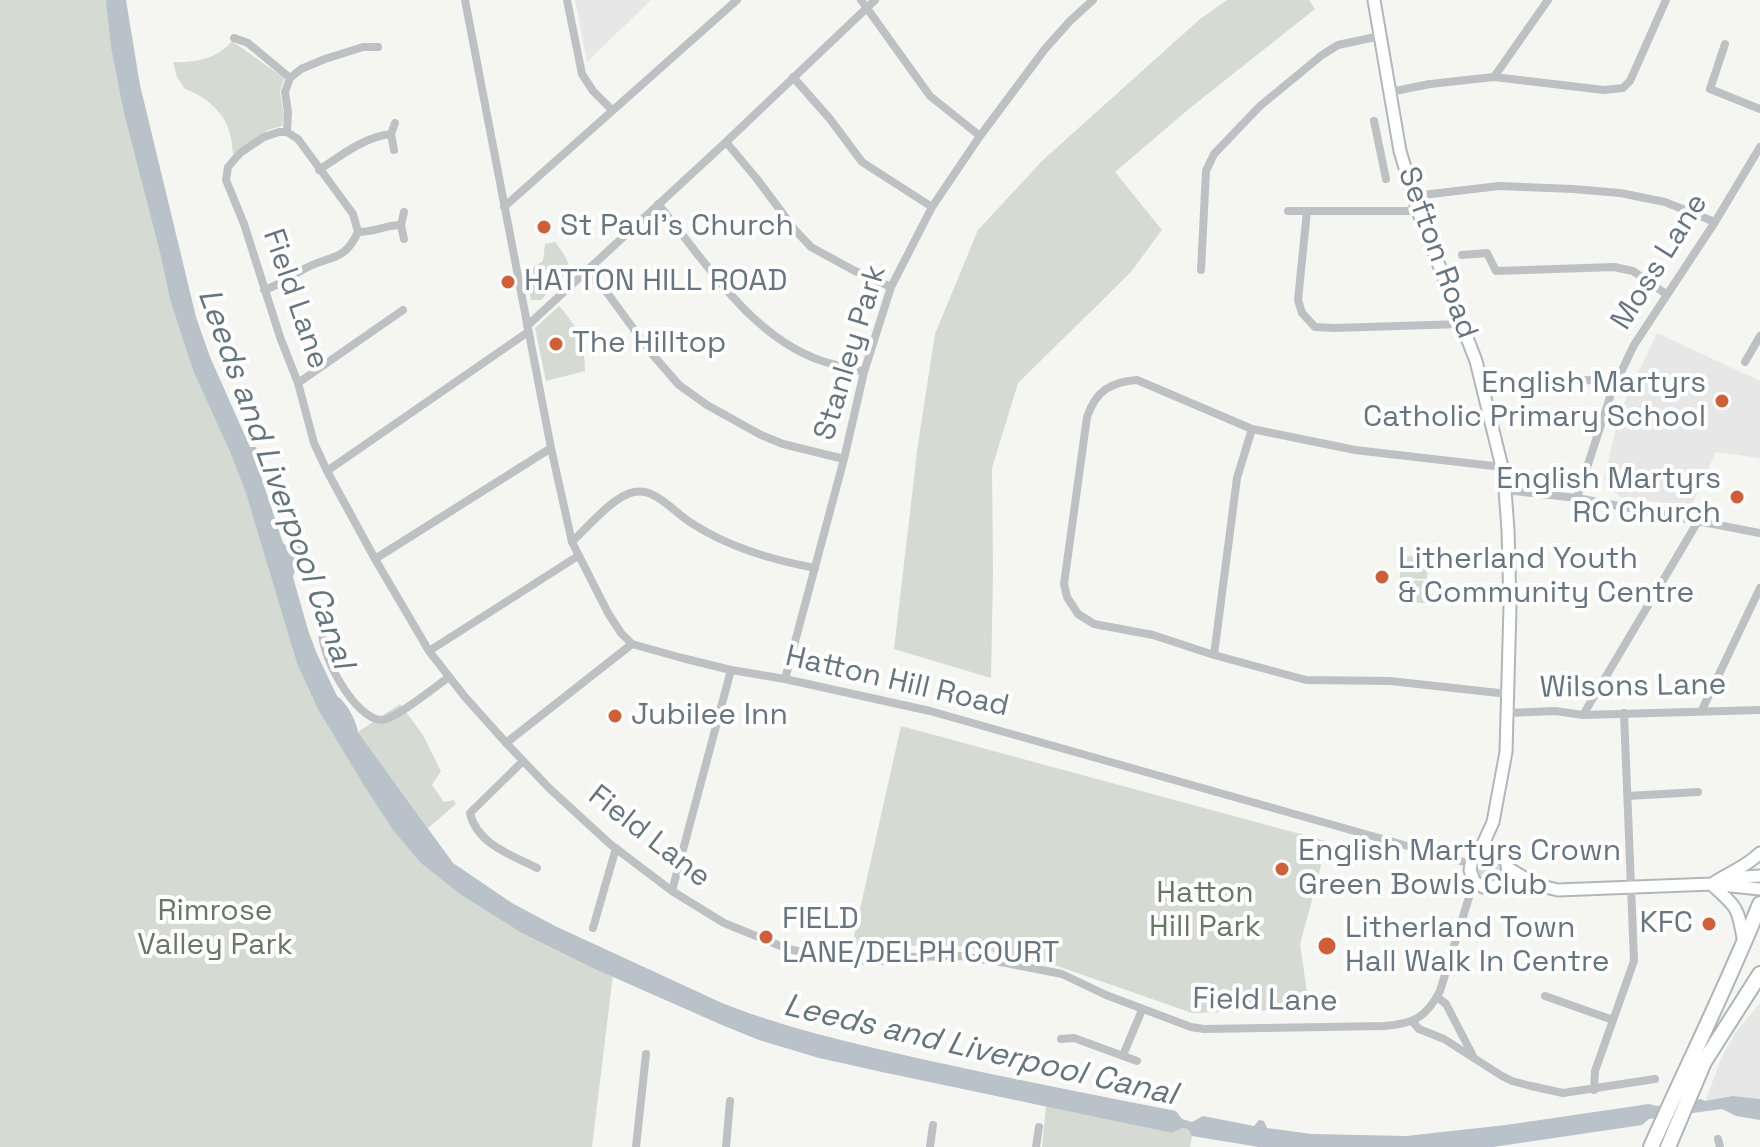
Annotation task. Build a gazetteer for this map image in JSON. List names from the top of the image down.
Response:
{
  "streets": {
    "main road": ["Sefton Road"],
    "street": [
      "Moss Lane",
      "Field Lane",
      "Stanley Park",
      "Hatton Hill Road",
      "Wilsons Lane"
    ]
  },
  "crossings": [
    ["Sefton Road", "Wilsons Lane"],
    ["Stanley Park", "Hatton Hill Road"]
  ],
  "water": ["Leeds and Liverpool Canal"],
  "parks": ["Hatton Hill Park", "Rimrose Valley Park"],
  "places": [
    "St Paul's Church",
    "HATTON HILL ROAD",
    "The Hilltop",
    "English Martyrs Catholic Primary School",
    "English Martyrs RC Church",
    "Litherland Youth & Community Centre",
    "Jubilee Inn",
    "English Martyrs Crown Green Bowls Club",
    "KFC",
    "FIELD LANE/DELPH COURT",
    "Litherland Town Hall Walk In Centre"
  ]
}
